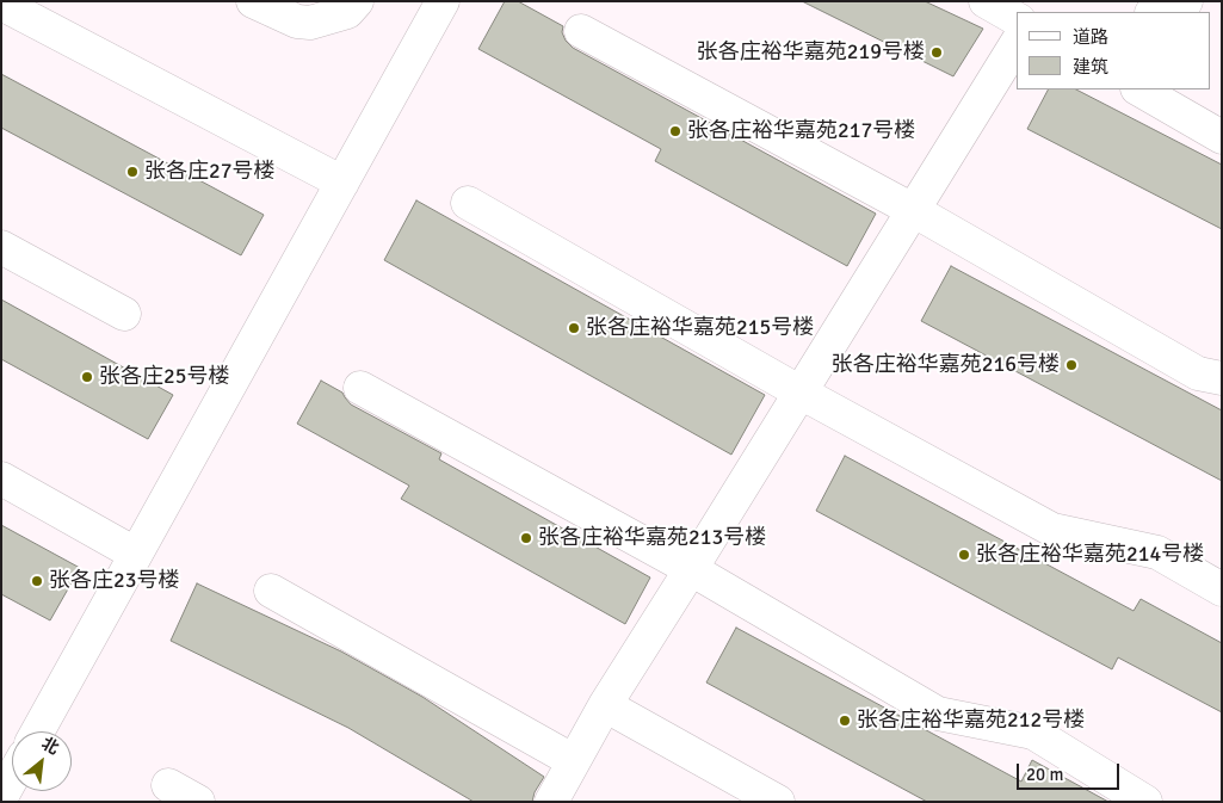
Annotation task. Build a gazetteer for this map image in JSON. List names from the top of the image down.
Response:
{
  "places": [
    "张各庄裕华嘉苑219号楼",
    "张各庄裕华嘉苑217号楼",
    "张各庄27号楼",
    "张各庄裕华嘉苑215号楼",
    "张各庄裕华嘉苑216号楼",
    "张各庄25号楼",
    "张各庄裕华嘉苑213号楼",
    "张各庄裕华嘉苑214号楼",
    "张各庄23号楼",
    "张各庄裕华嘉苑212号楼"
  ],
  "legend": ["道路", "建筑"],
  "scale_bar": "20 m",
  "north": "top right"
}
